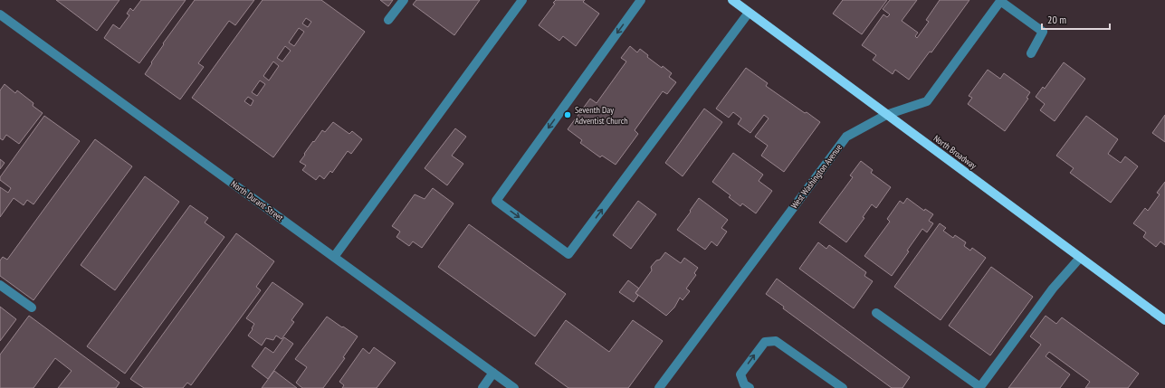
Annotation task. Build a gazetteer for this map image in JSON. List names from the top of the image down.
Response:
{
  "streets": {
    "main road": ["North Broadway"],
    "street": ["West Washington Avenue", "North Durant Street"]
  },
  "crossings": [
    ["North Broadway", "West Washington Avenue"]
  ],
  "places": ["Seventh Day Adventist Church"],
  "scale_bar": "20 m"
}
